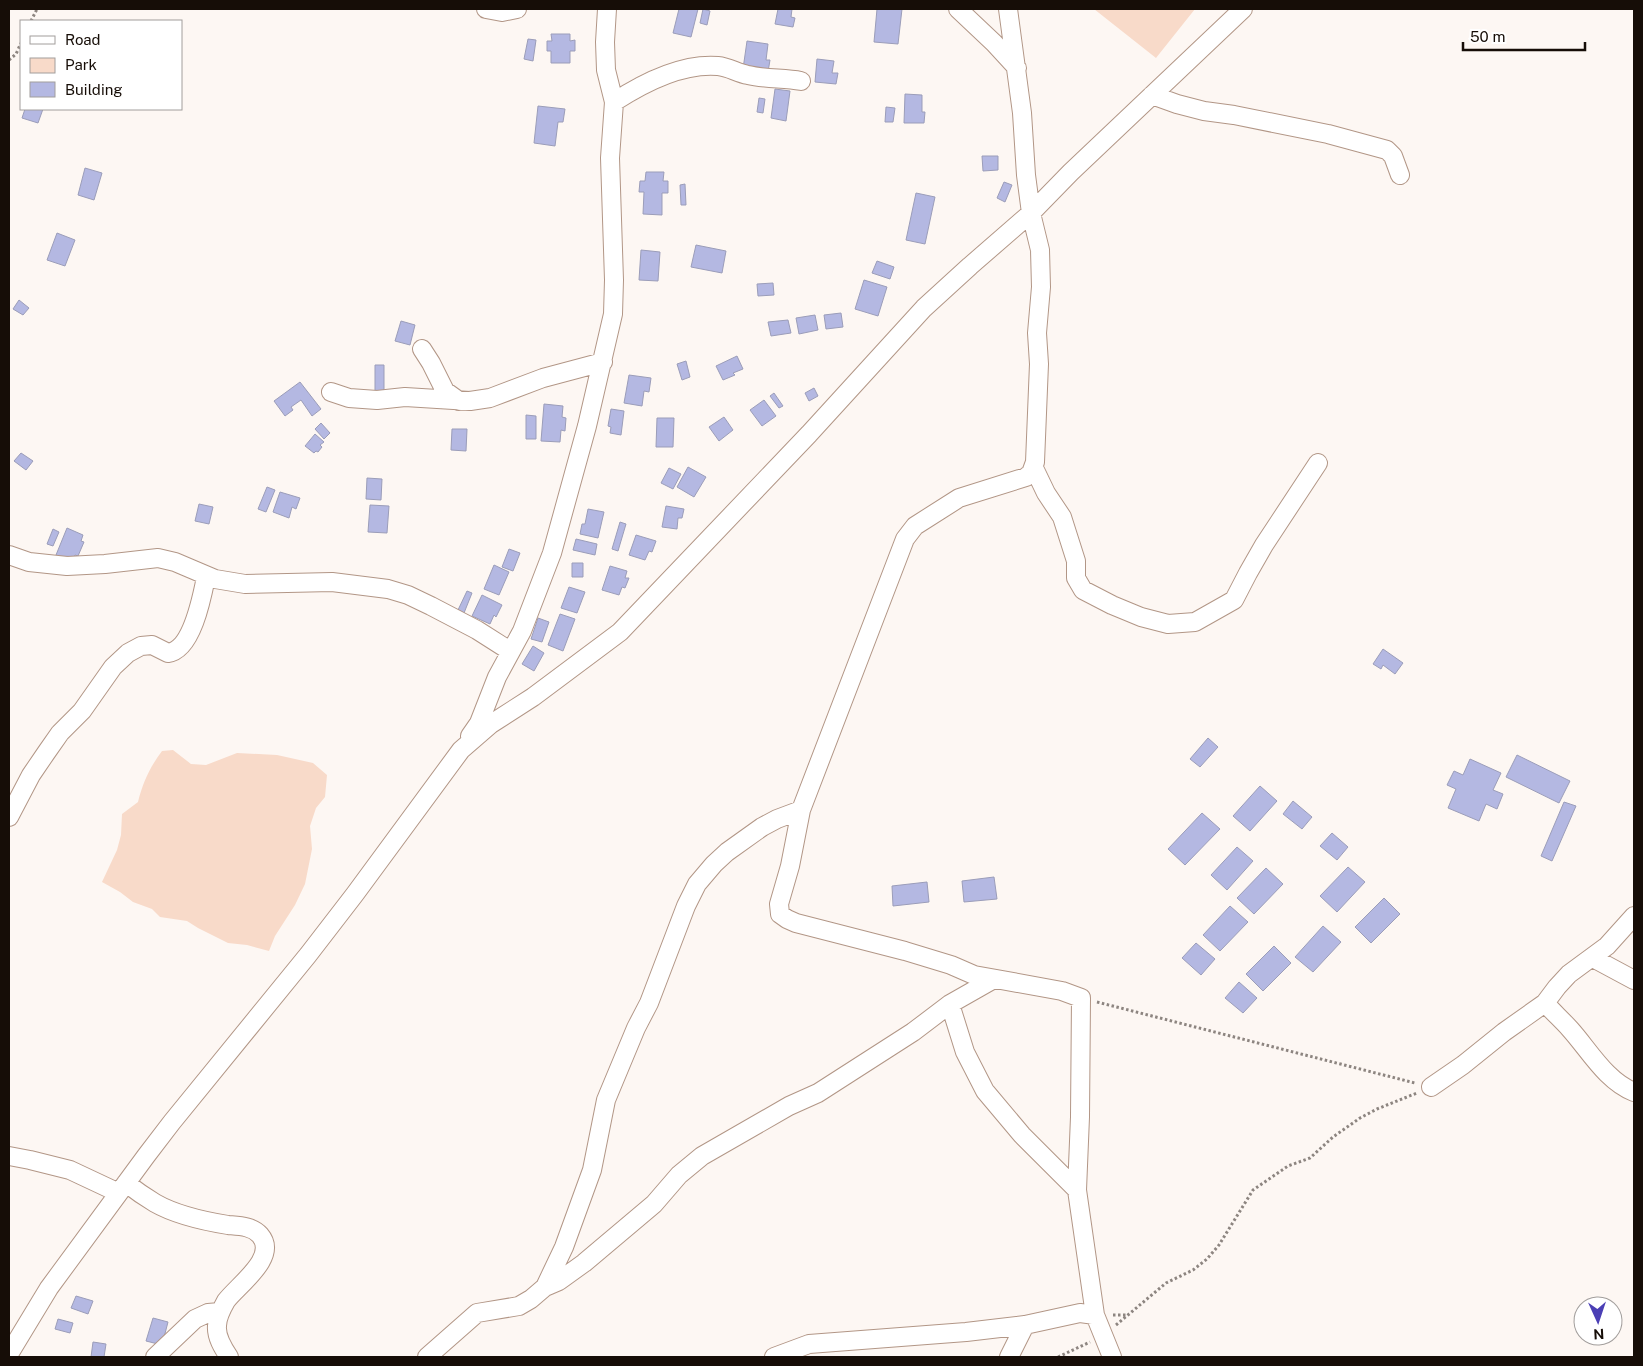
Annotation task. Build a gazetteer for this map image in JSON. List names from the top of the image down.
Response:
{
  "legend": ["Road", "Park", "Building"],
  "scale_bar": "50 m",
  "north": "bottom"
}
